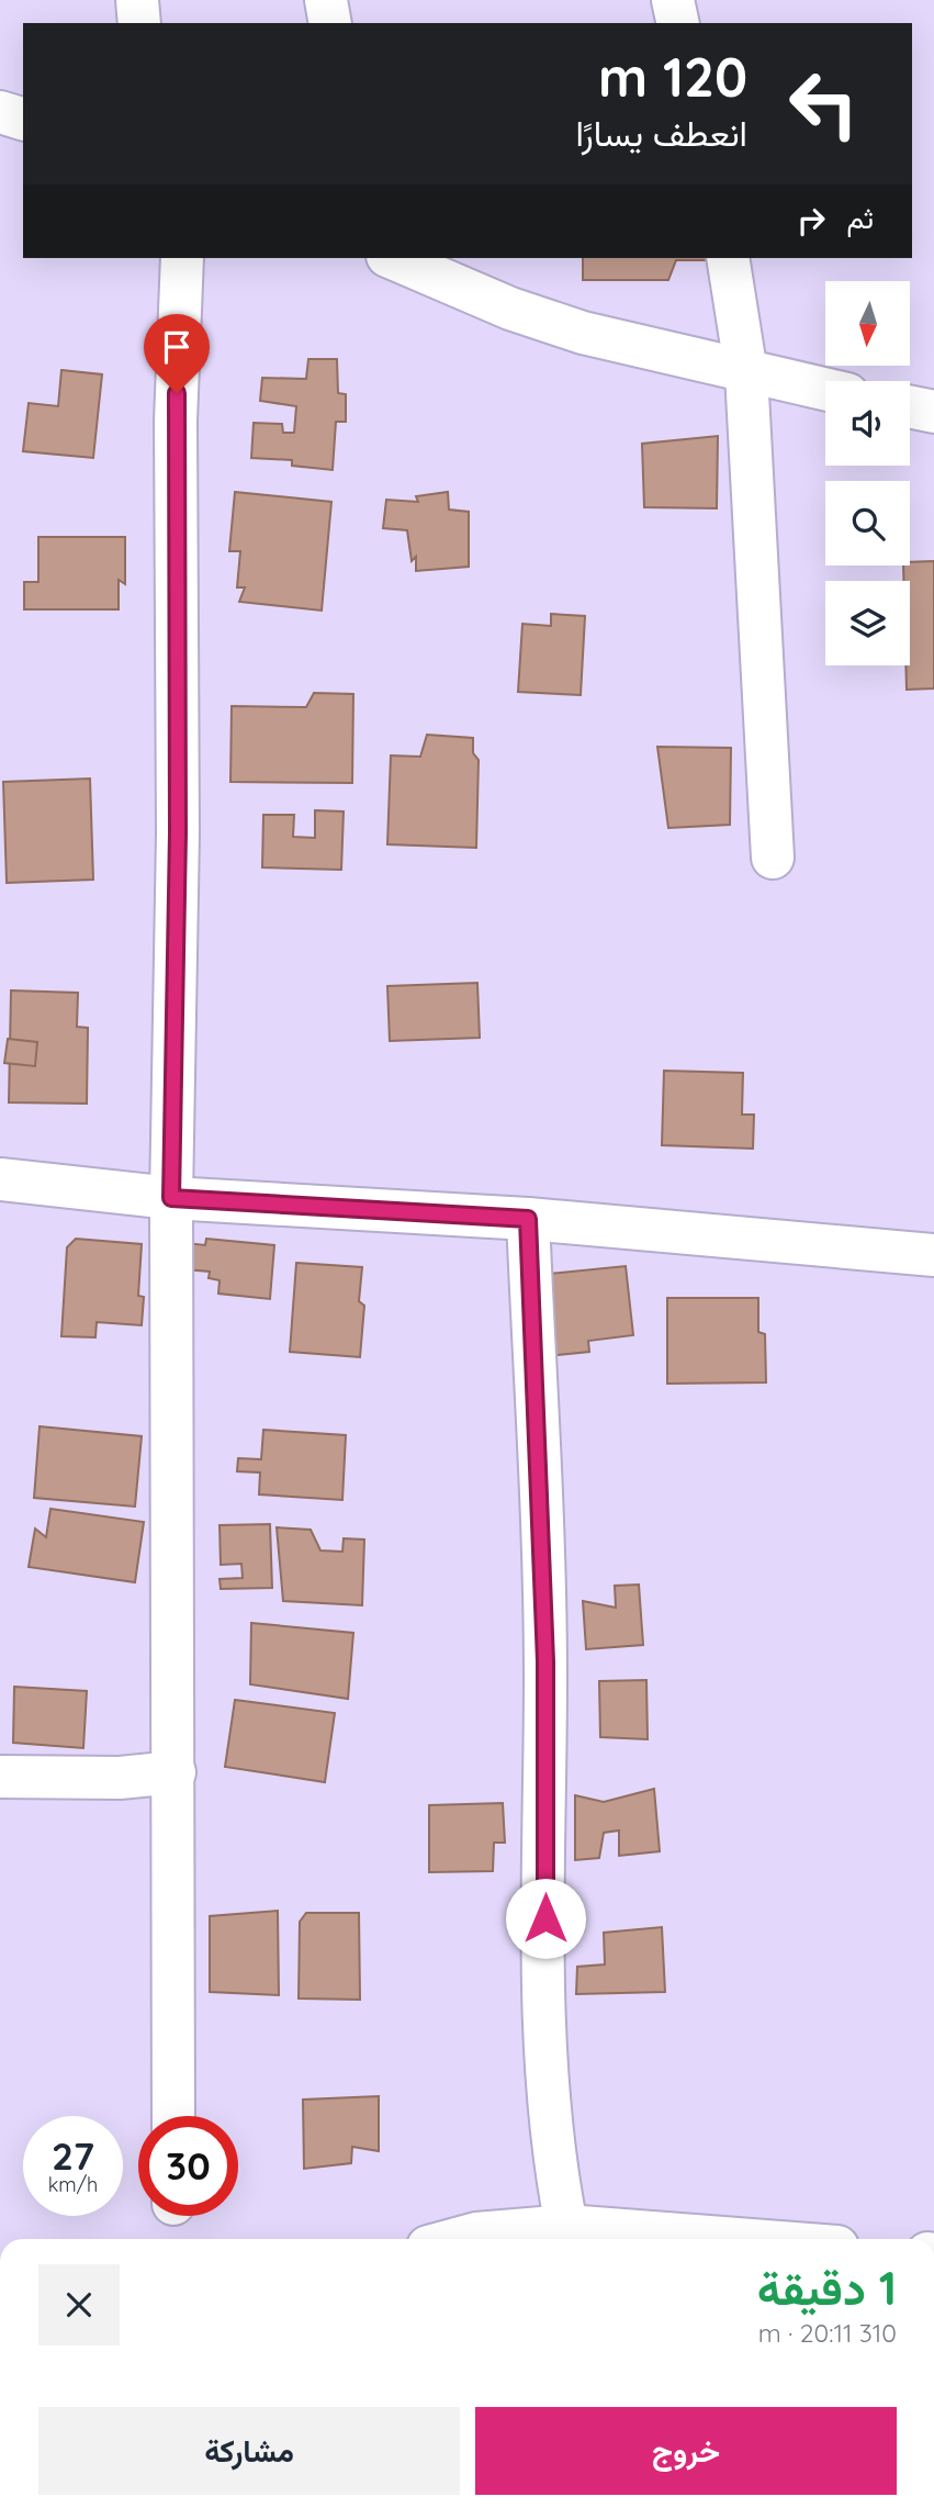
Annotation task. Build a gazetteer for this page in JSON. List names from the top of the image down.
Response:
{
  "north": "bottom",
  "page": {
    "turn": ["120 m", "انعطف يسارًا"],
    "then": "ثم",
    "speed": "27 km/h",
    "limit": "30",
    "heading": ["1 دقيقة", "310 m · 20:11"],
    "buttons": ["خروج", "مشاركة"]
  }
}
